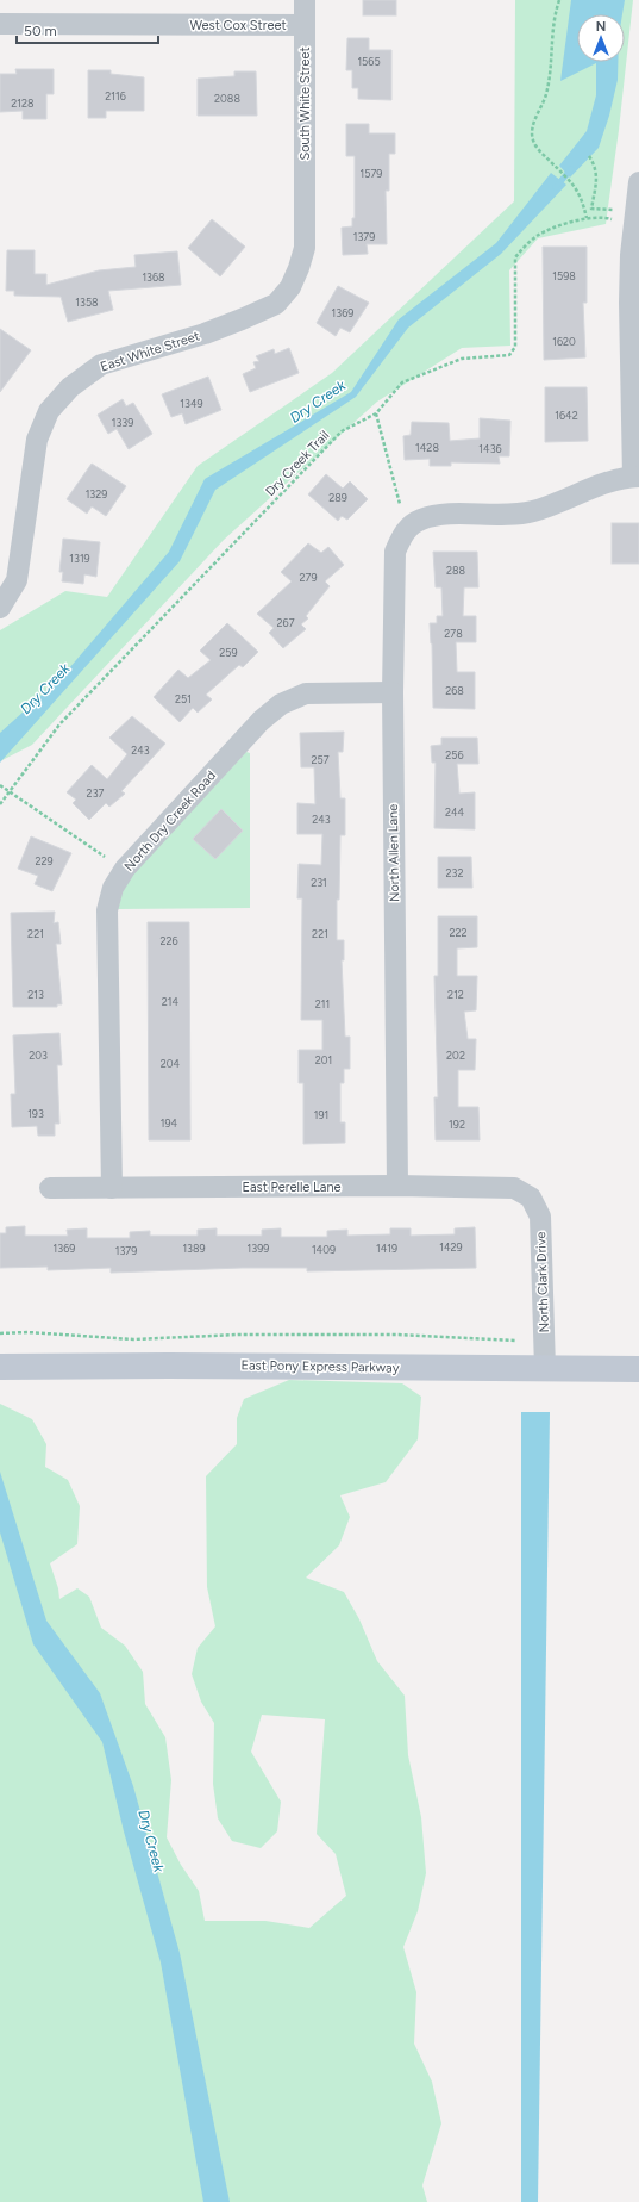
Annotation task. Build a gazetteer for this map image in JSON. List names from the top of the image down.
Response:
{
  "streets": {
    "street": [
      "West Cox Street",
      "South White Street",
      "East White Street",
      "North Dry Creek Road",
      "North Allen Lane",
      "East Perelle Lane",
      "North Clark Drive",
      "East Pony Express Parkway"
    ],
    "path": ["Dry Creek Trail"]
  },
  "crossings": [
    ["West Cox Street", "South White Street"],
    ["South White Street", "East White Street"],
    ["North Dry Creek Road", "North Allen Lane"],
    ["North Dry Creek Road", "East Perelle Lane"],
    ["North Allen Lane", "East Perelle Lane"],
    ["East Perelle Lane", "North Clark Drive"],
    ["North Clark Drive", "East Pony Express Parkway"]
  ],
  "water": ["Dry Creek"],
  "house_numbers": [
    "1565",
    "2116",
    "2088",
    "2128",
    "1579",
    "1379",
    "1598",
    "1368",
    "1358",
    "1369",
    "1620",
    "1349",
    "1642",
    "1339",
    "1428",
    "1436",
    "1329",
    "289",
    "1319",
    "288",
    "279",
    "267",
    "278",
    "259",
    "268",
    "251",
    "243",
    "256",
    "257",
    "237",
    "244",
    "243",
    "229",
    "232",
    "231",
    "222",
    "221",
    "221",
    "226",
    "213",
    "212",
    "214",
    "211",
    "203",
    "202",
    "201",
    "204",
    "193",
    "191",
    "194",
    "192",
    "1429",
    "1369",
    "1389",
    "1399",
    "1419",
    "1409",
    "1379"
  ],
  "scale_bar": "50 m",
  "north": "top"
}
